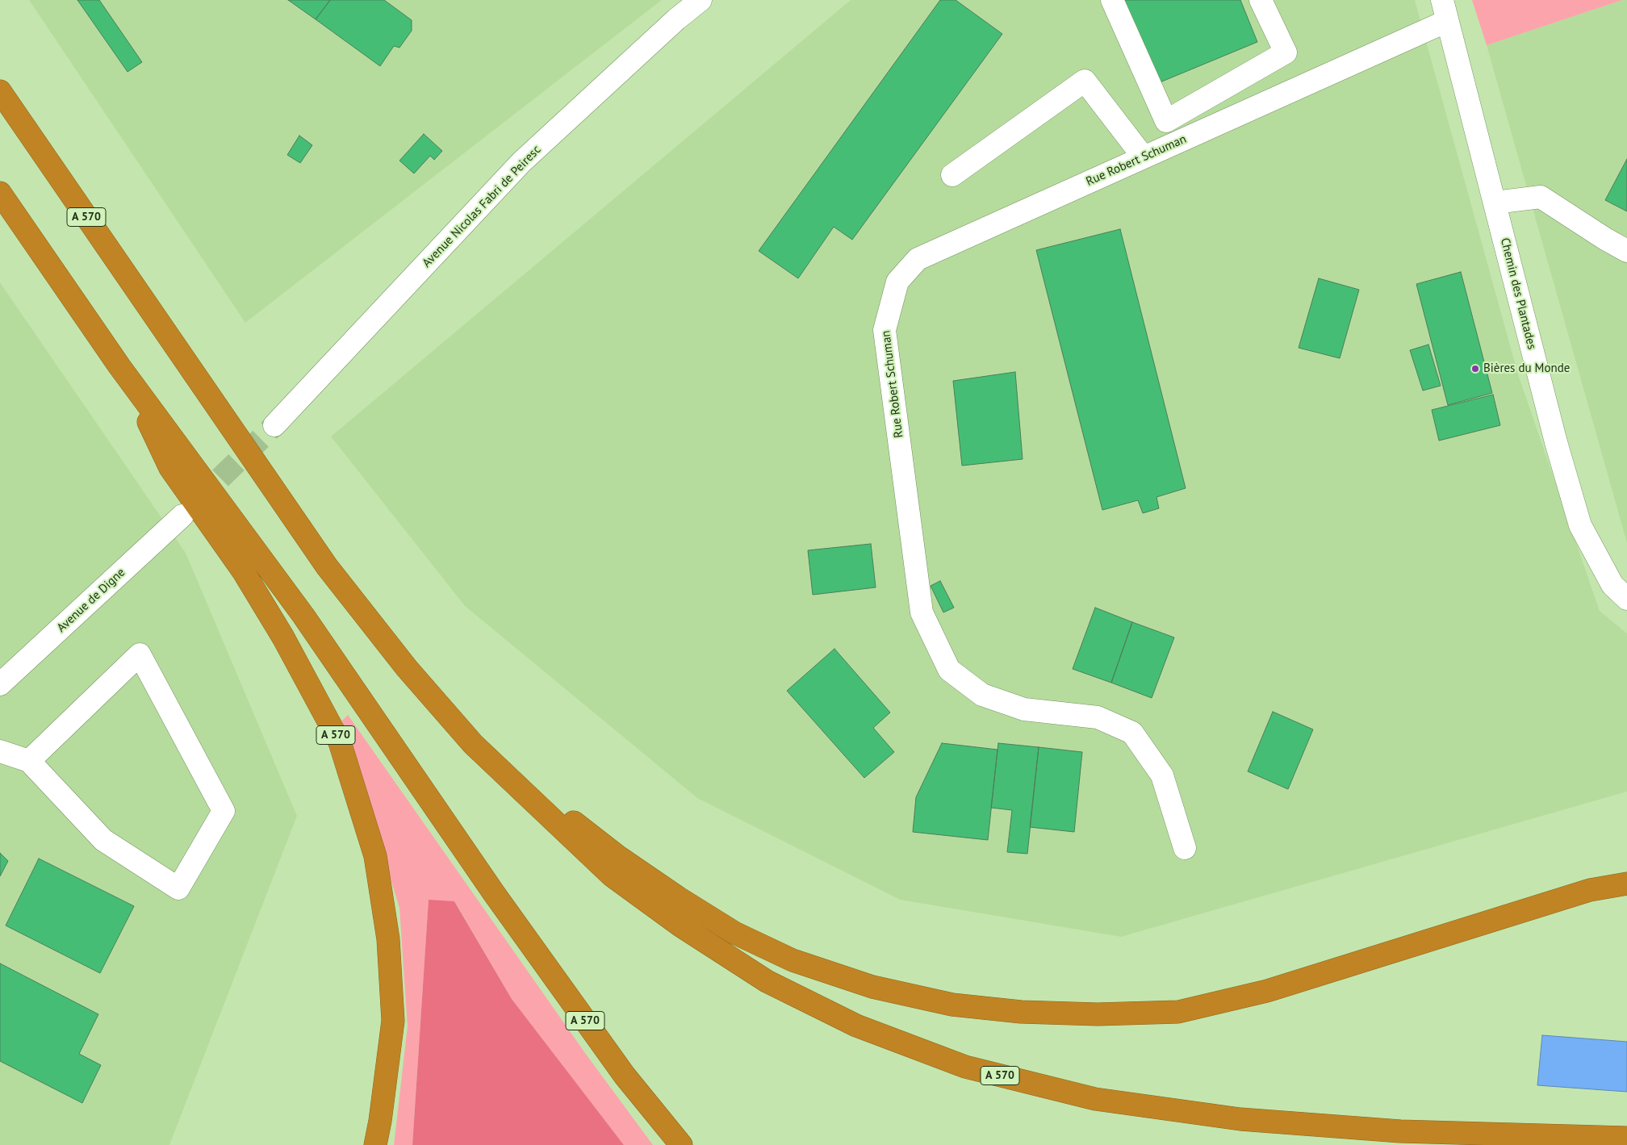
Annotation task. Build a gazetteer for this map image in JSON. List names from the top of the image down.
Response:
{
  "streets": {
    "highway": ["A 570"],
    "street": [
      "Rue Robert Schuman",
      "Avenue Nicolas Fabri de Peiresc",
      "Chemin des Plantades",
      "Avenue de Digne"
    ]
  },
  "crossings": [
    ["Rue Robert Schuman", "Chemin des Plantades"]
  ],
  "places": ["Bières du Monde"]
}
